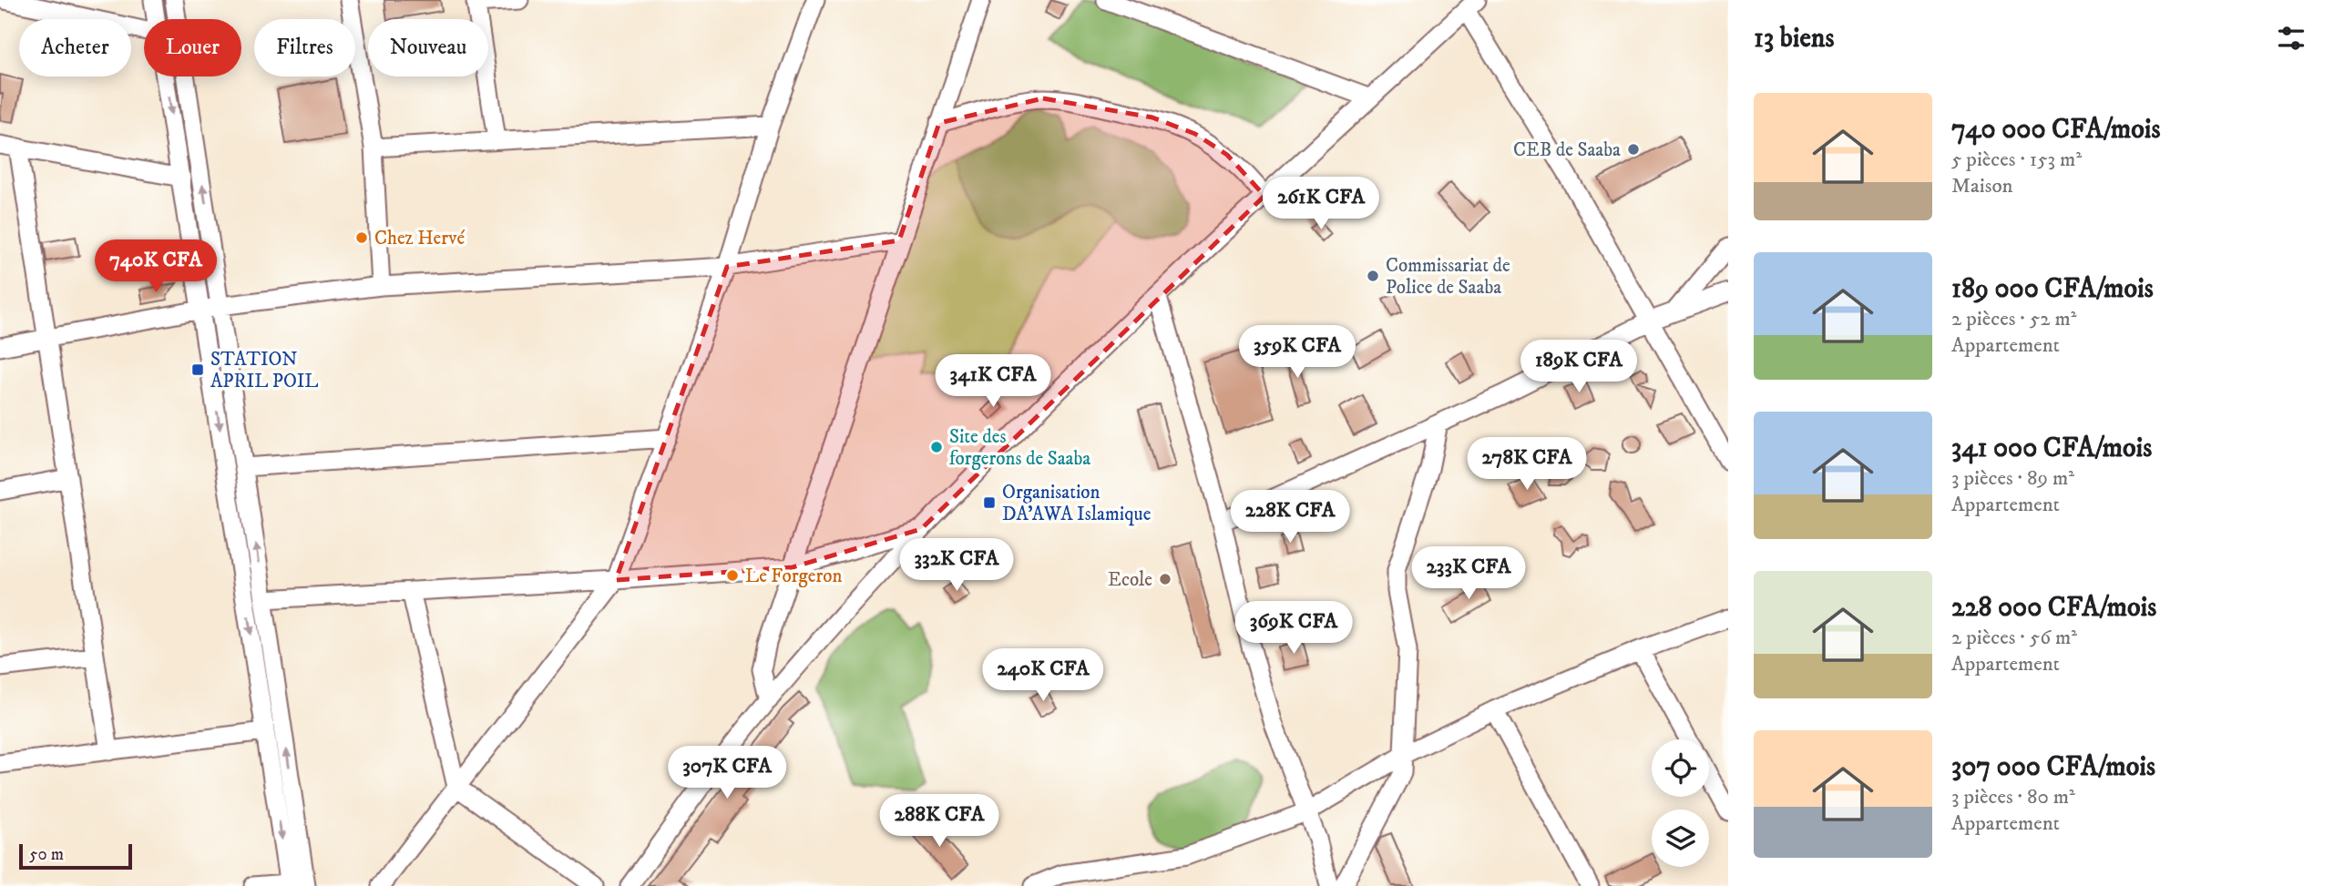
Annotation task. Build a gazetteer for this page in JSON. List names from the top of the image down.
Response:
{
  "places": {
    "other": [
      "CEB de Saaba",
      "Chez Hervé",
      "Commissariat de Police de Saaba",
      "Site des forgerons de Saaba",
      "Le Forgeron",
      "Ecole"
    ],
    "transit": ["STATION APRIL POIL", "Organisation DA'AWA Islamique"]
  },
  "scale_bar": "50 m",
  "page": {
    "heading": "13 biens",
    "chip": [
      "Acheter",
      "Louer",
      "Filtres",
      "Nouveau"
    ],
    "list": [
      {
        "name": "740 000 CFA/mois",
        "note": "5 pièces · 153 m² · Maison"
      },
      {
        "name": "189 000 CFA/mois",
        "note": "2 pièces · 52 m² · Appartement"
      },
      {
        "name": "341 000 CFA/mois",
        "note": "3 pièces · 89 m² · Appartement"
      },
      {
        "name": "228 000 CFA/mois",
        "note": "2 pièces · 56 m² · Appartement"
      },
      {
        "name": "307 000 CFA/mois",
        "note": "3 pièces · 80 m² · Appartement"
      }
    ],
    "price": [
      "261K CFA",
      "740K CFA",
      "359K CFA",
      "189K CFA",
      "341K CFA",
      "278K CFA",
      "228K CFA",
      "332K CFA",
      "233K CFA",
      "369K CFA",
      "240K CFA",
      "307K CFA",
      "288K CFA"
    ],
    "scale": "50 m"
  }
}
